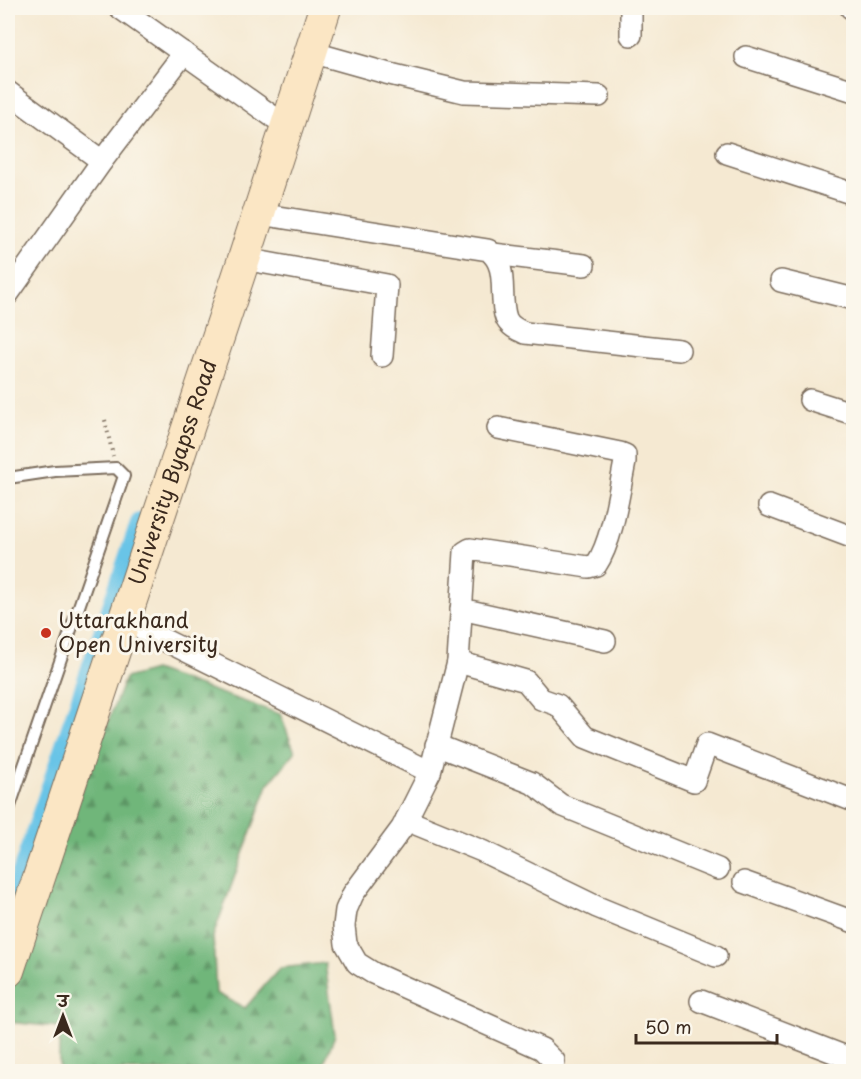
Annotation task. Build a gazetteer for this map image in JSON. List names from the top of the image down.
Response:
{
  "streets": {
    "main road": ["University Byapss Road"]
  },
  "places": ["Uttarakhand Open University"],
  "scale_bar": "50 m",
  "north": "top"
}
